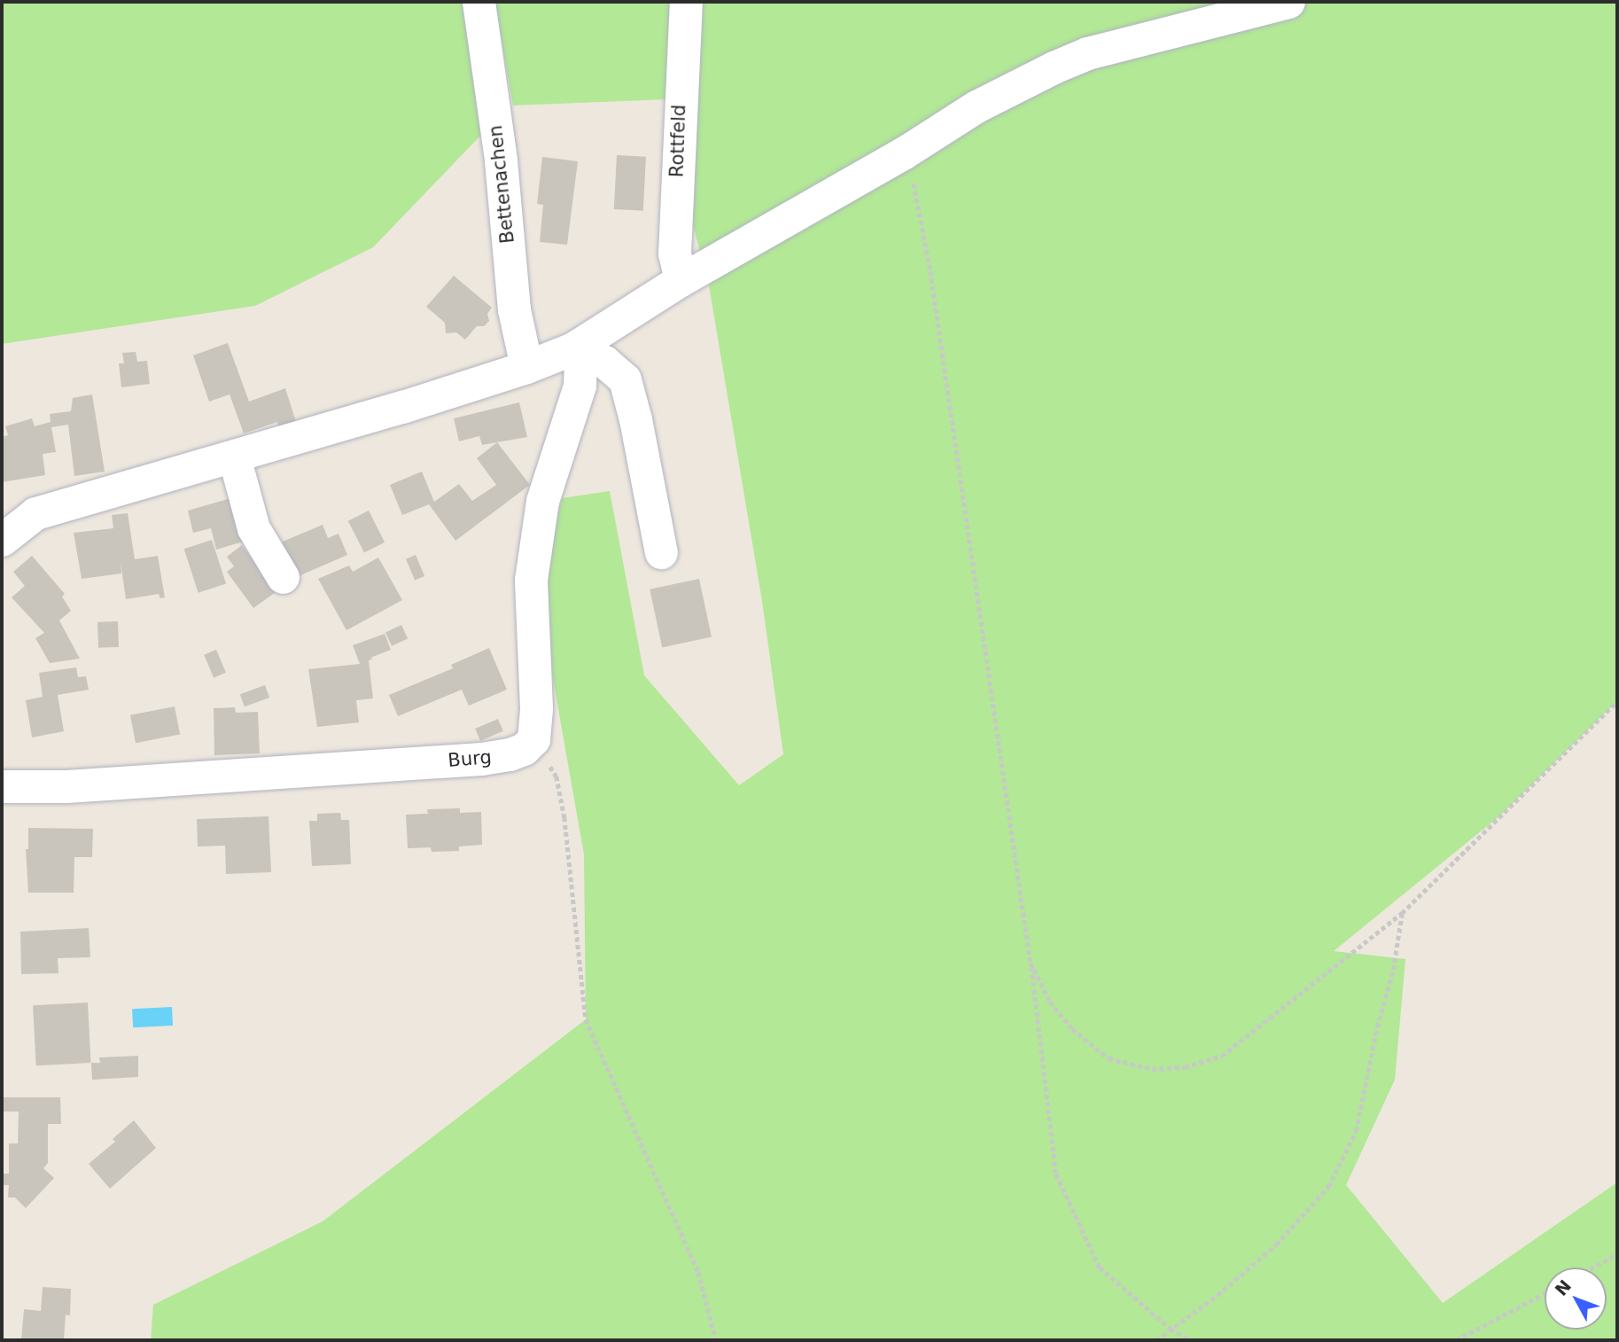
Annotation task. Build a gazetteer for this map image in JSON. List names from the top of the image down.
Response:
{
  "streets": {
    "street": ["Rottfeld", "Bettenachen", "Burg"]
  },
  "north": "top left"
}
